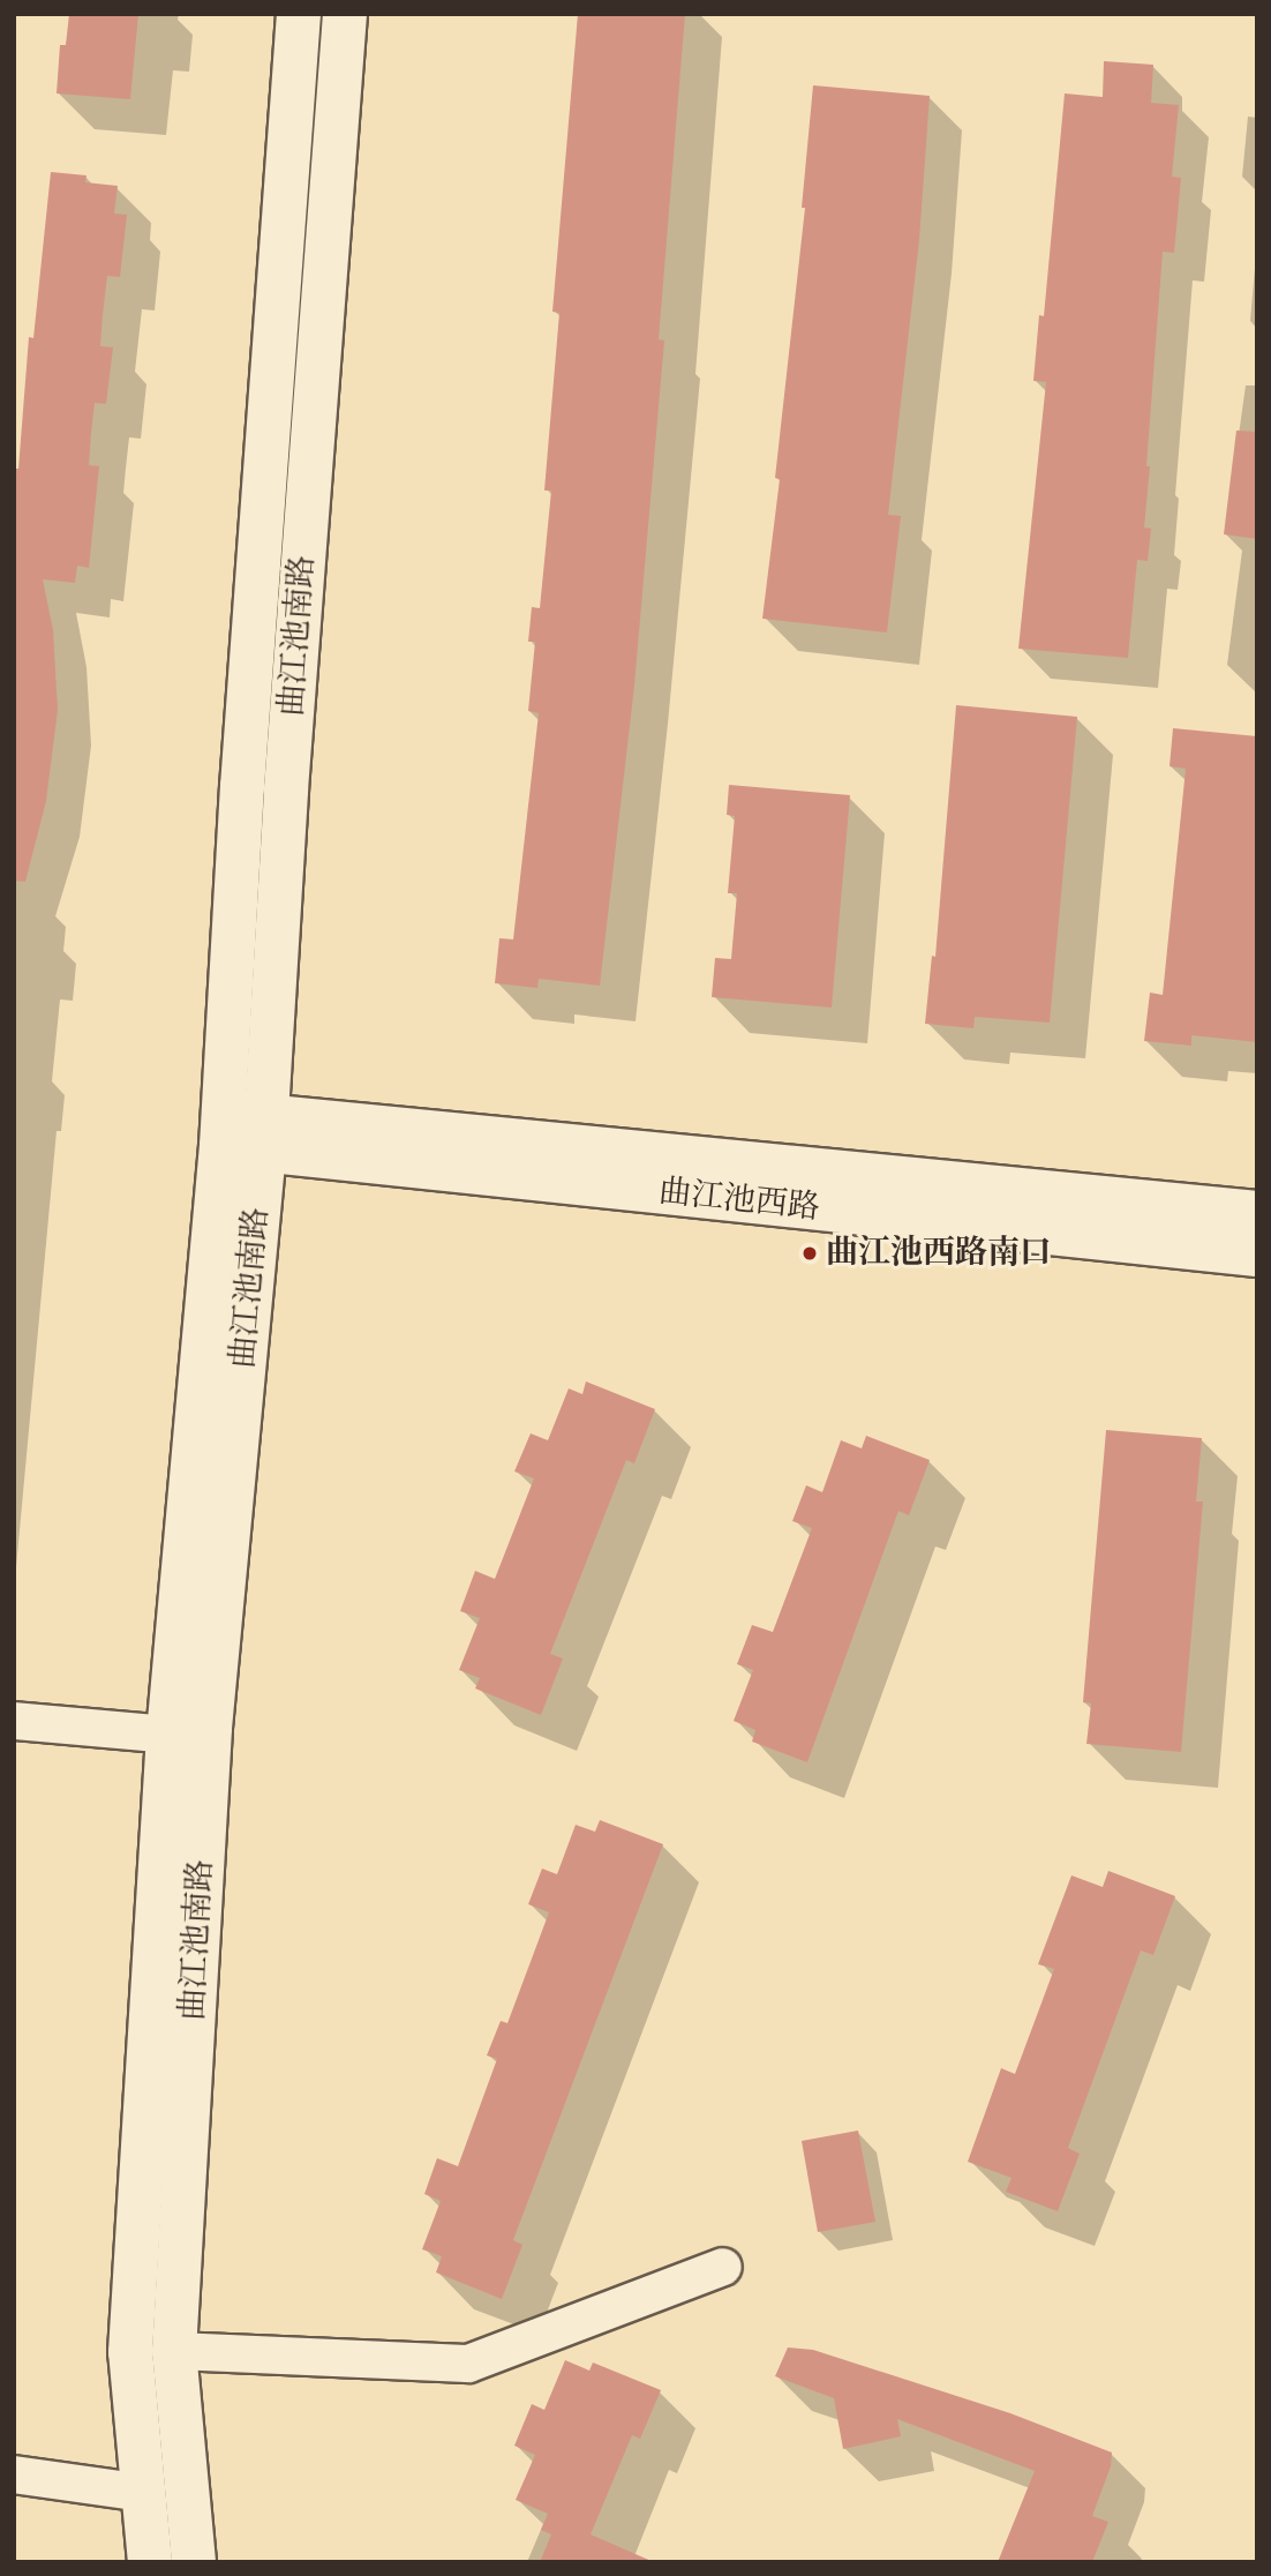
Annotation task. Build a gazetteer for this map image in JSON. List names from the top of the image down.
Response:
{
  "streets": {
    "main road": ["曲江池南路", "曲江池西路"]
  },
  "crossings": [
    ["曲江池南路", "曲江池西路"]
  ],
  "places": ["曲江池西路南口"]
}
